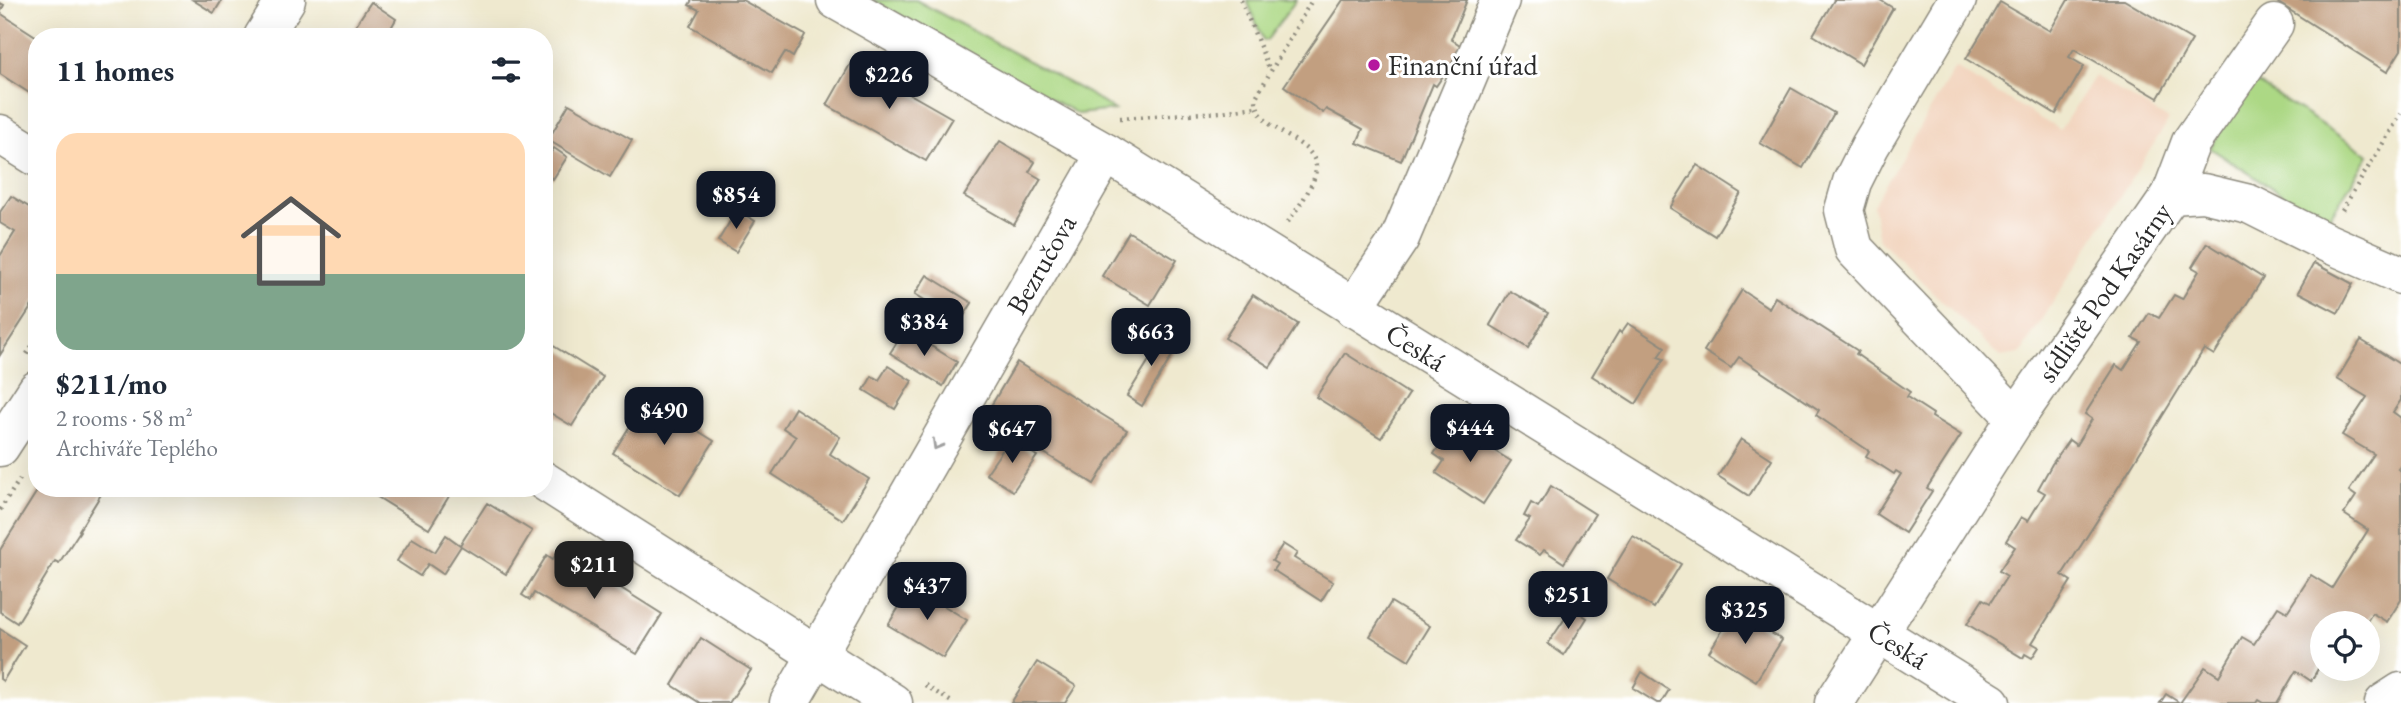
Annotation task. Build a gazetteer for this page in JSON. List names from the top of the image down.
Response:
{
  "streets": {
    "street": ["Bezručova", "sídliště Pod Kasárny", "Česká"]
  },
  "crossings": [
    ["Bezručova", "Česká"],
    ["sídliště Pod Kasárny", "Česká"]
  ],
  "one_way": ["Bezručova"],
  "places": ["Finanční úřad"],
  "page": {
    "heading": "11 homes",
    "price": [
      "$226",
      "$854",
      "$384",
      "$663",
      "$490",
      "$444",
      "$647",
      "$211",
      "$437",
      "$251",
      "$325"
    ],
    "list": [
      {
        "name": "$211/mo",
        "note": "2 rooms · 58 m² · Archiváře Teplého"
      }
    ]
  }
}
